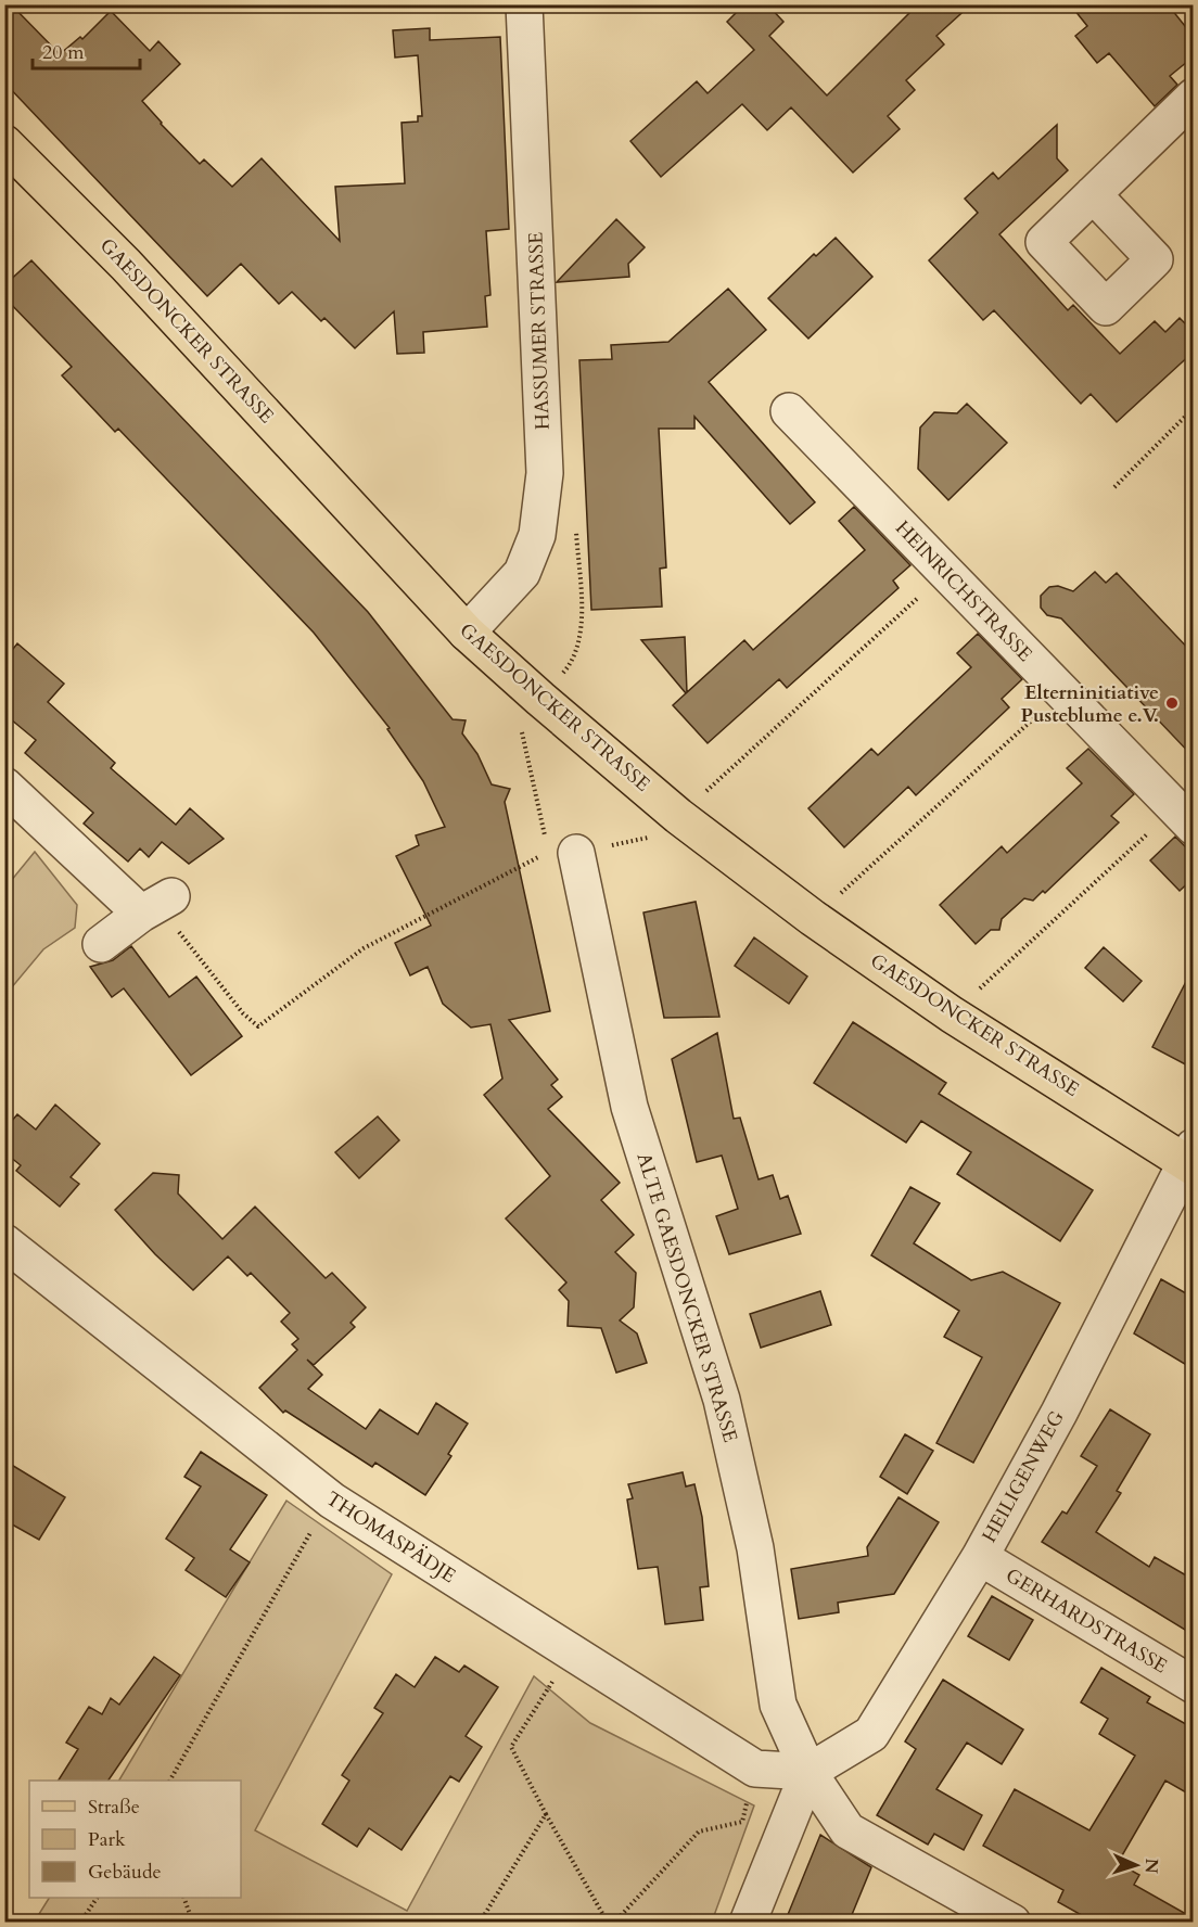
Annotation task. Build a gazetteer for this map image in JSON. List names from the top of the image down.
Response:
{
  "streets": {
    "main road": ["GAESDONCKER STRASSE"],
    "street": [
      "HASSUMER STRASSE",
      "HEINRICHSTRASSE",
      "ALTE GAESDONCKER STRASSE",
      "HEILIGENWEG",
      "THOMASPÄDJE",
      "GERHARDSTRASSE"
    ]
  },
  "crossings": [
    ["GAESDONCKER STRASSE", "HASSUMER STRASSE"],
    ["GAESDONCKER STRASSE", "HEILIGENWEG"],
    ["ALTE GAESDONCKER STRASSE", "HEILIGENWEG"],
    ["ALTE GAESDONCKER STRASSE", "THOMASPÄDJE"],
    ["HEILIGENWEG", "THOMASPÄDJE"],
    ["HEILIGENWEG", "GERHARDSTRASSE"]
  ],
  "places": ["Elterninitiative Pusteblume e.V."],
  "legend": ["Straße", "Park", "Gebäude"],
  "scale_bar": "20 m",
  "north": "right"
}
